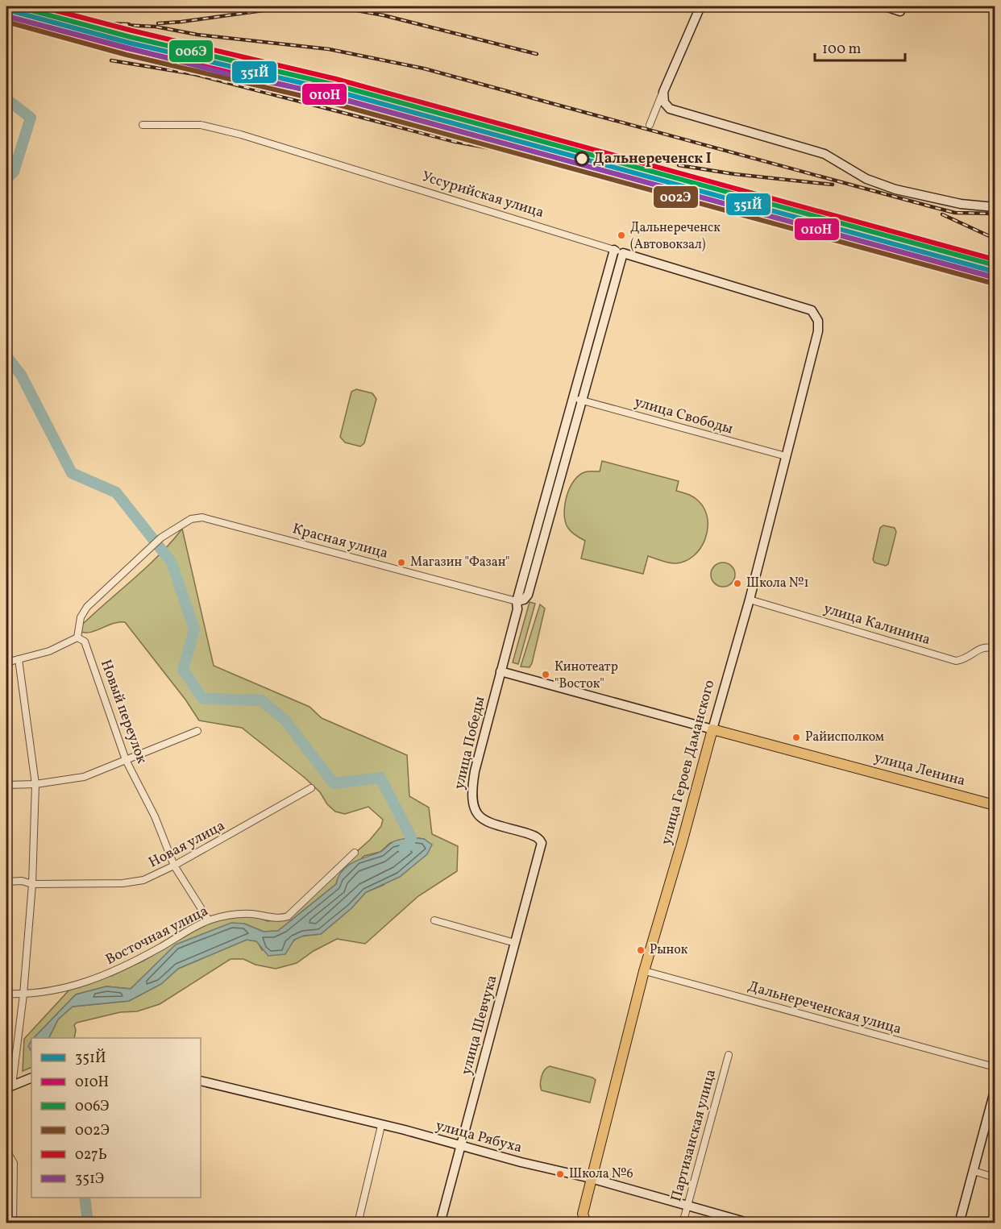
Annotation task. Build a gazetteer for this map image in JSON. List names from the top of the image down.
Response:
{
  "streets": {
    "main road": [
      "Уссурийская улица",
      "улица Победы",
      "улица Героев Даманского",
      "улица Ленина",
      "улица Шевчука",
      "улица Рябуха"
    ],
    "street": [
      "улица Свободы",
      "Красная улица",
      "улица Калинина",
      "Новый переулок",
      "Новая улица",
      "Восточная улица",
      "Дальнереченская улица",
      "Партизанская улица"
    ]
  },
  "crossings": [
    ["Уссурийская улица", "улица Победы"],
    ["Уссурийская улица", "улица Героев Даманского"],
    ["улица Свободы", "улица Победы"],
    ["улица Свободы", "улица Героев Даманского"],
    ["Красная улица", "Новый переулок"],
    ["Красная улица", "улица Победы"],
    ["улица Калинина", "улица Героев Даманского"],
    ["Новый переулок", "Новая улица"],
    ["Новый переулок", "Восточная улица"],
    ["улица Победы", "улица Ленина"],
    ["улица Победы", "улица Шевчука"],
    ["улица Героев Даманского", "улица Ленина"],
    ["улица Героев Даманского", "улица Рябуха"],
    ["улица Шевчука", "улица Рябуха"],
    ["Партизанская улица", "улица Рябуха"]
  ],
  "places": [
    "Дальнереченск I",
    "Дальнереченск (Автовокзал)",
    "Магазин \"Фазан\"",
    "Школа №1",
    "Кинотеатр \"Восток\"",
    "Райисполком",
    "Рынок",
    "Школа №6"
  ],
  "lines": [
    "transit line 006Э",
    "transit line 027Ь",
    "transit line 351Й",
    "transit line 010Н",
    "transit line 351Э",
    "transit line 002Э"
  ],
  "legend": [
    "351Й",
    "010Н",
    "006Э",
    "002Э",
    "027Ь",
    "351Э"
  ],
  "scale_bar": "100 m"
}
